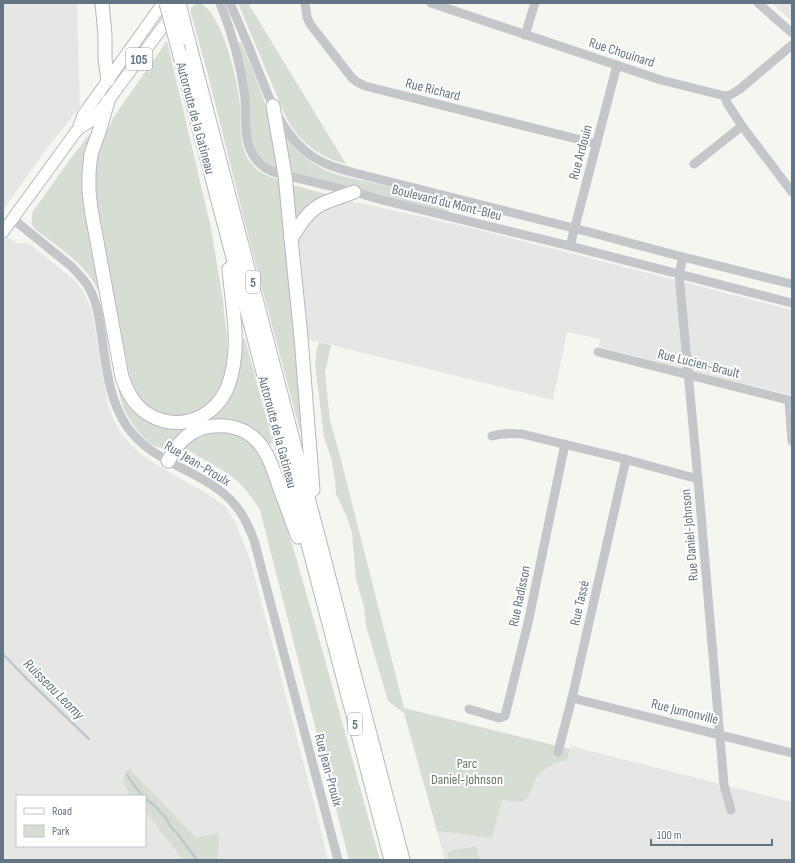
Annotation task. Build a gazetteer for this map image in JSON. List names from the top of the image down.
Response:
{
  "streets": {
    "highway": ["Autoroute de la Gatineau", "5"],
    "main road": ["105"],
    "street": [
      "Rue Chouinard",
      "Rue Richard",
      "Rue Ardouin",
      "Boulevard du Mont-Bleu",
      "Rue Lucien-Brault",
      "Rue Jean-Proulx",
      "Rue Daniel-Johnson",
      "Rue Radisson",
      "Rue Tassé",
      "Rue Jumonville"
    ]
  },
  "crossings": [
    ["Rue Chouinard", "Rue Ardouin"],
    ["105", "Autoroute de la Gatineau"],
    ["105", "Rue Jean-Proulx"],
    ["Rue Richard", "Rue Ardouin"],
    ["Rue Ardouin", "Boulevard du Mont-Bleu"],
    ["Boulevard du Mont-Bleu", "Rue Daniel-Johnson"],
    ["Rue Lucien-Brault", "Rue Daniel-Johnson"],
    ["Rue Daniel-Johnson", "Rue Jumonville"],
    ["Rue Tassé", "Rue Jumonville"]
  ],
  "water": ["Ruisseau Leamy"],
  "parks": ["Parc Daniel-Johnson"],
  "legend": ["Road", "Park"],
  "scale_bar": "100 m"
}
